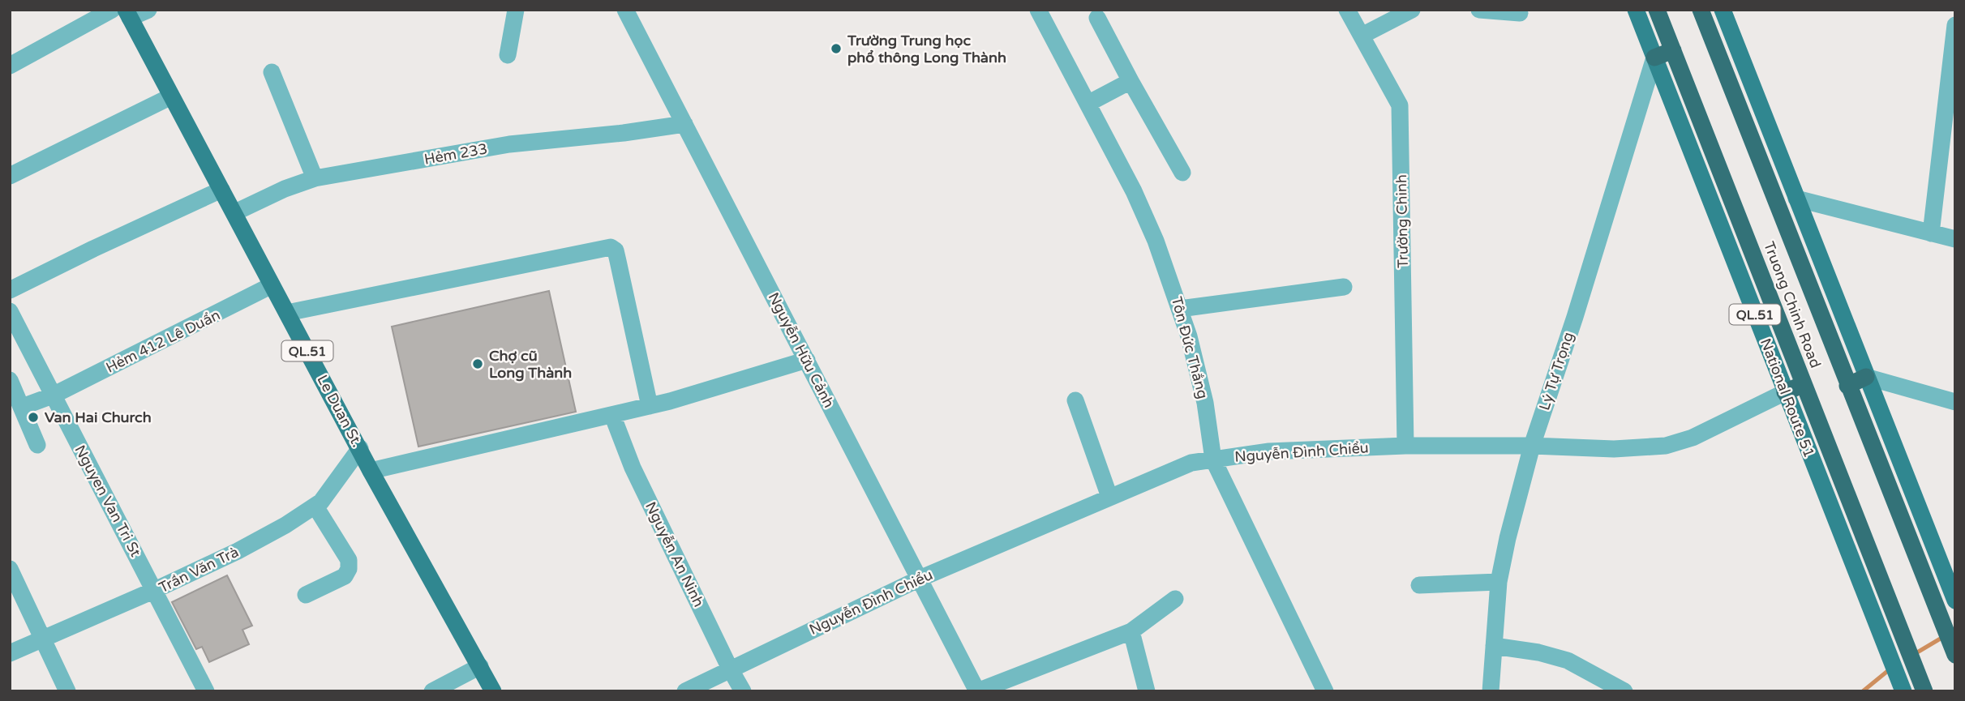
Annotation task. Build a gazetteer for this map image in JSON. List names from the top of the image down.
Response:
{
  "streets": {
    "highway": ["Truong Chinh Road", "QL.51"],
    "main road": ["National Route 51", "Le Duan St."],
    "street": [
      "Hẻm 233",
      "Trường Chinh",
      "Hẻm 412 Lê Duẩn",
      "Tôn Đức Thắng",
      "Nguyễn Hữu Cảnh",
      "Lý Tự Trọng",
      "Nguyễn Đình Chiểu",
      "Nguyen Van Tri St",
      "Nguyễn An Ninh",
      "Trần Văn Trà"
    ]
  },
  "crossings": [
    ["Hẻm 233", "Nguyễn Hữu Cảnh"],
    ["Hẻm 233", "Le Duan St."],
    ["Trường Chinh", "Nguyễn Đình Chiểu"],
    ["Hẻm 412 Lê Duẩn", "Le Duan St."],
    ["Hẻm 412 Lê Duẩn", "Nguyen Van Tri St"],
    ["Tôn Đức Thắng", "Nguyễn Đình Chiểu"],
    ["Nguyễn Hữu Cảnh", "Nguyễn Đình Chiểu"],
    ["Lý Tự Trọng", "National Route 51"],
    ["Lý Tự Trọng", "Nguyễn Đình Chiểu"],
    ["National Route 51", "Nguyễn Đình Chiểu"],
    ["Le Duan St.", "Trần Văn Trà"],
    ["Nguyễn Đình Chiểu", "Nguyễn An Ninh"],
    ["Nguyen Van Tri St", "Trần Văn Trà"]
  ],
  "places": ["Trường Trung học phổ thông Long Thành", "Chợ cũ Long Thành", "Van Hai Church"]
}
